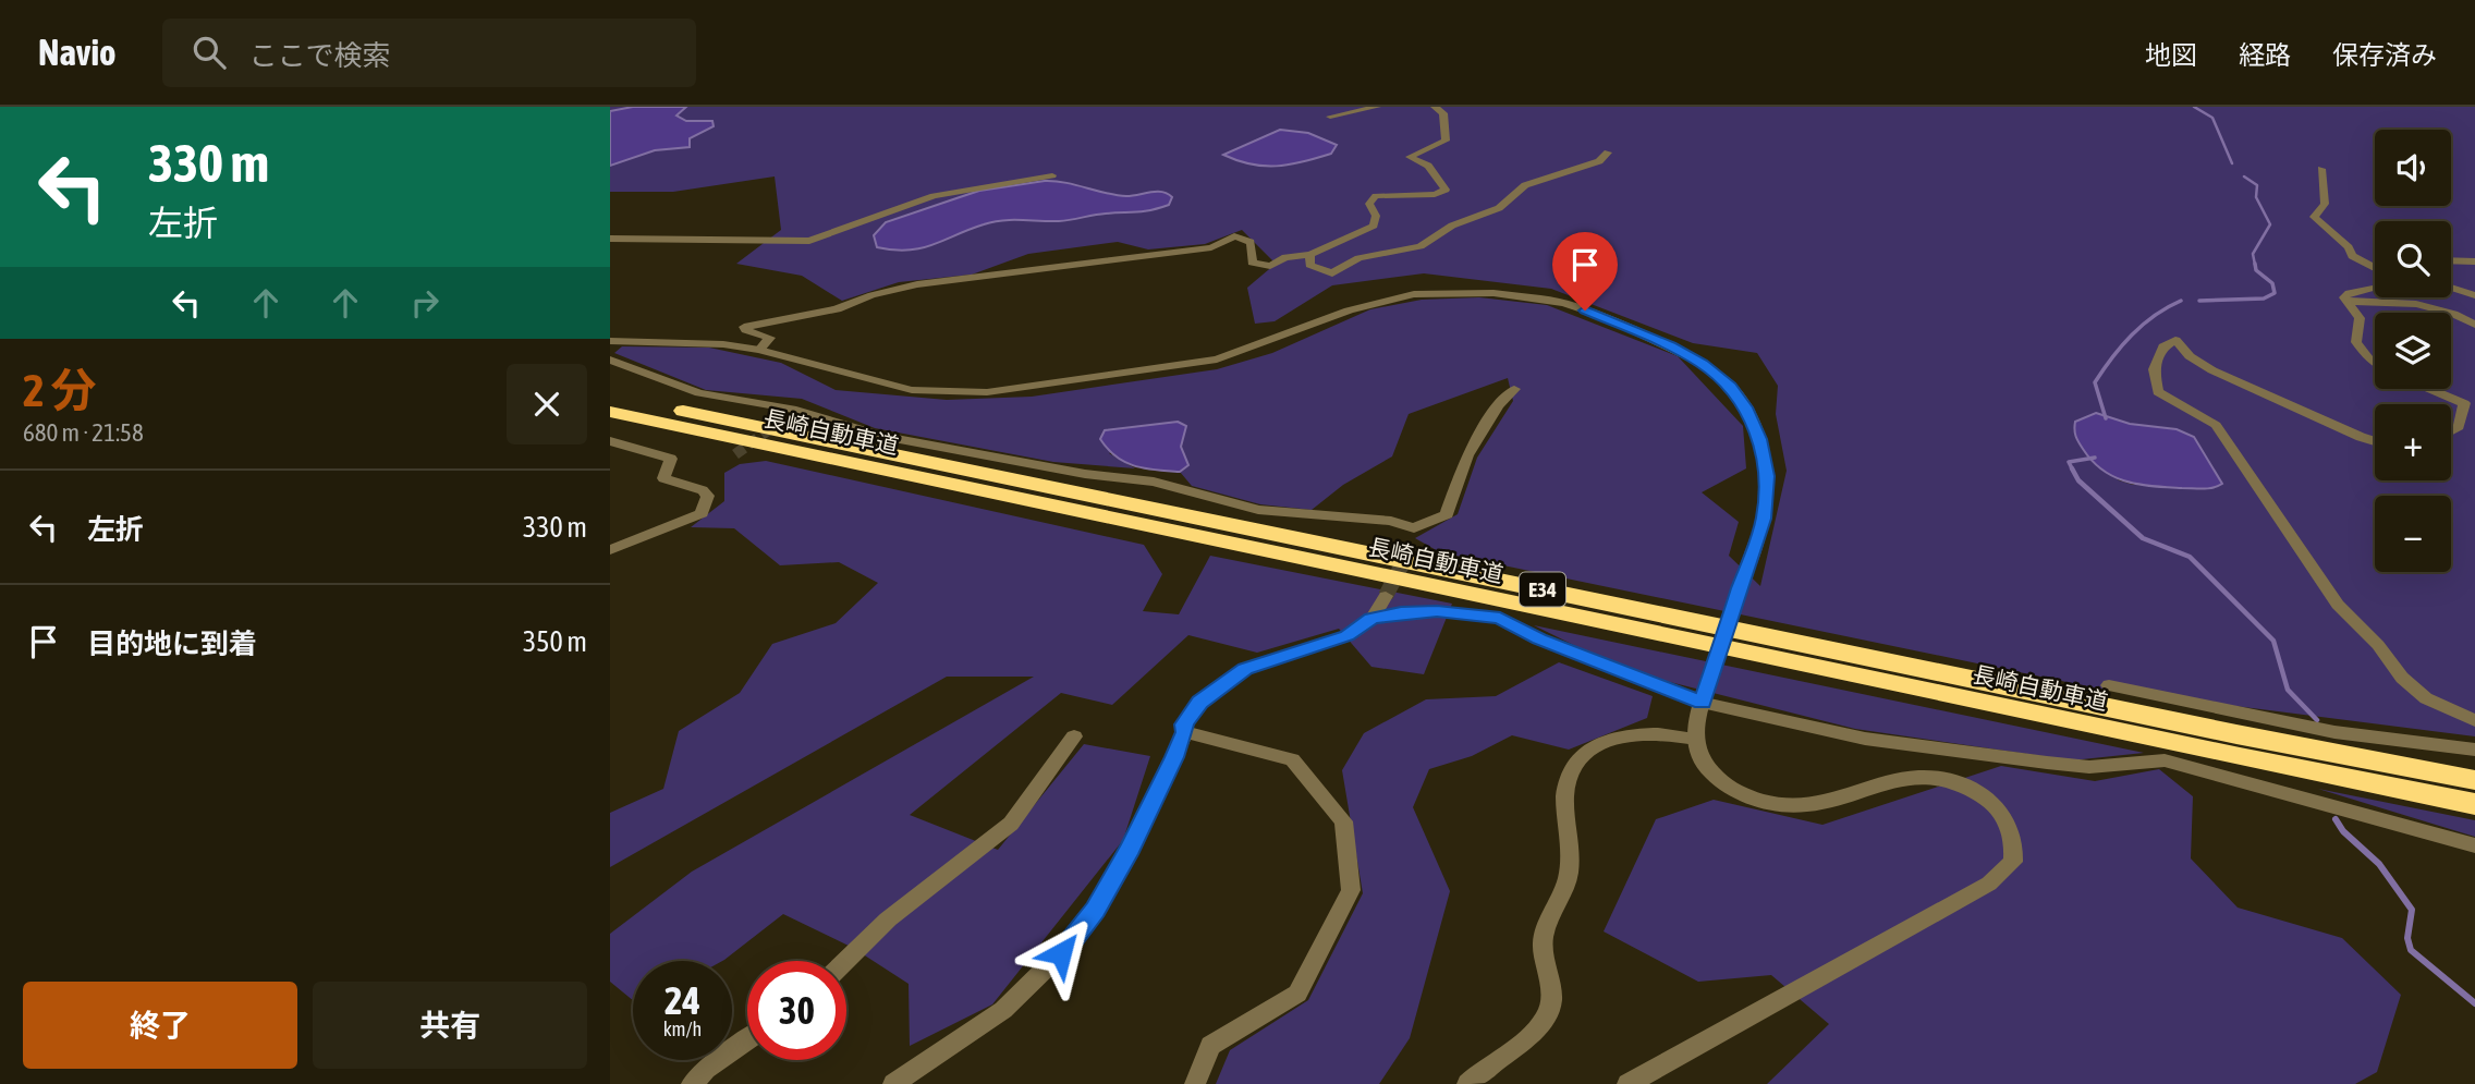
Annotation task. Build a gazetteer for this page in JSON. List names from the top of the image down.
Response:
{
  "streets": {
    "highway": ["長崎自動車道", "E34"]
  },
  "page": {
    "header": "Navio",
    "search": "ここで検索",
    "nav": ["地図", "経路", "保存済み"],
    "turn": ["330 m", "左折"],
    "map_buttons": ["+", "−"],
    "heading": ["2 分", "680 m · 21:58"],
    "list": [
      {
        "name": "左折",
        "value": "330 m"
      },
      {
        "name": "目的地に到着",
        "value": "350 m"
      }
    ],
    "speed": "24 km/h",
    "limit": "30",
    "buttons": ["終了", "共有"]
  }
}
